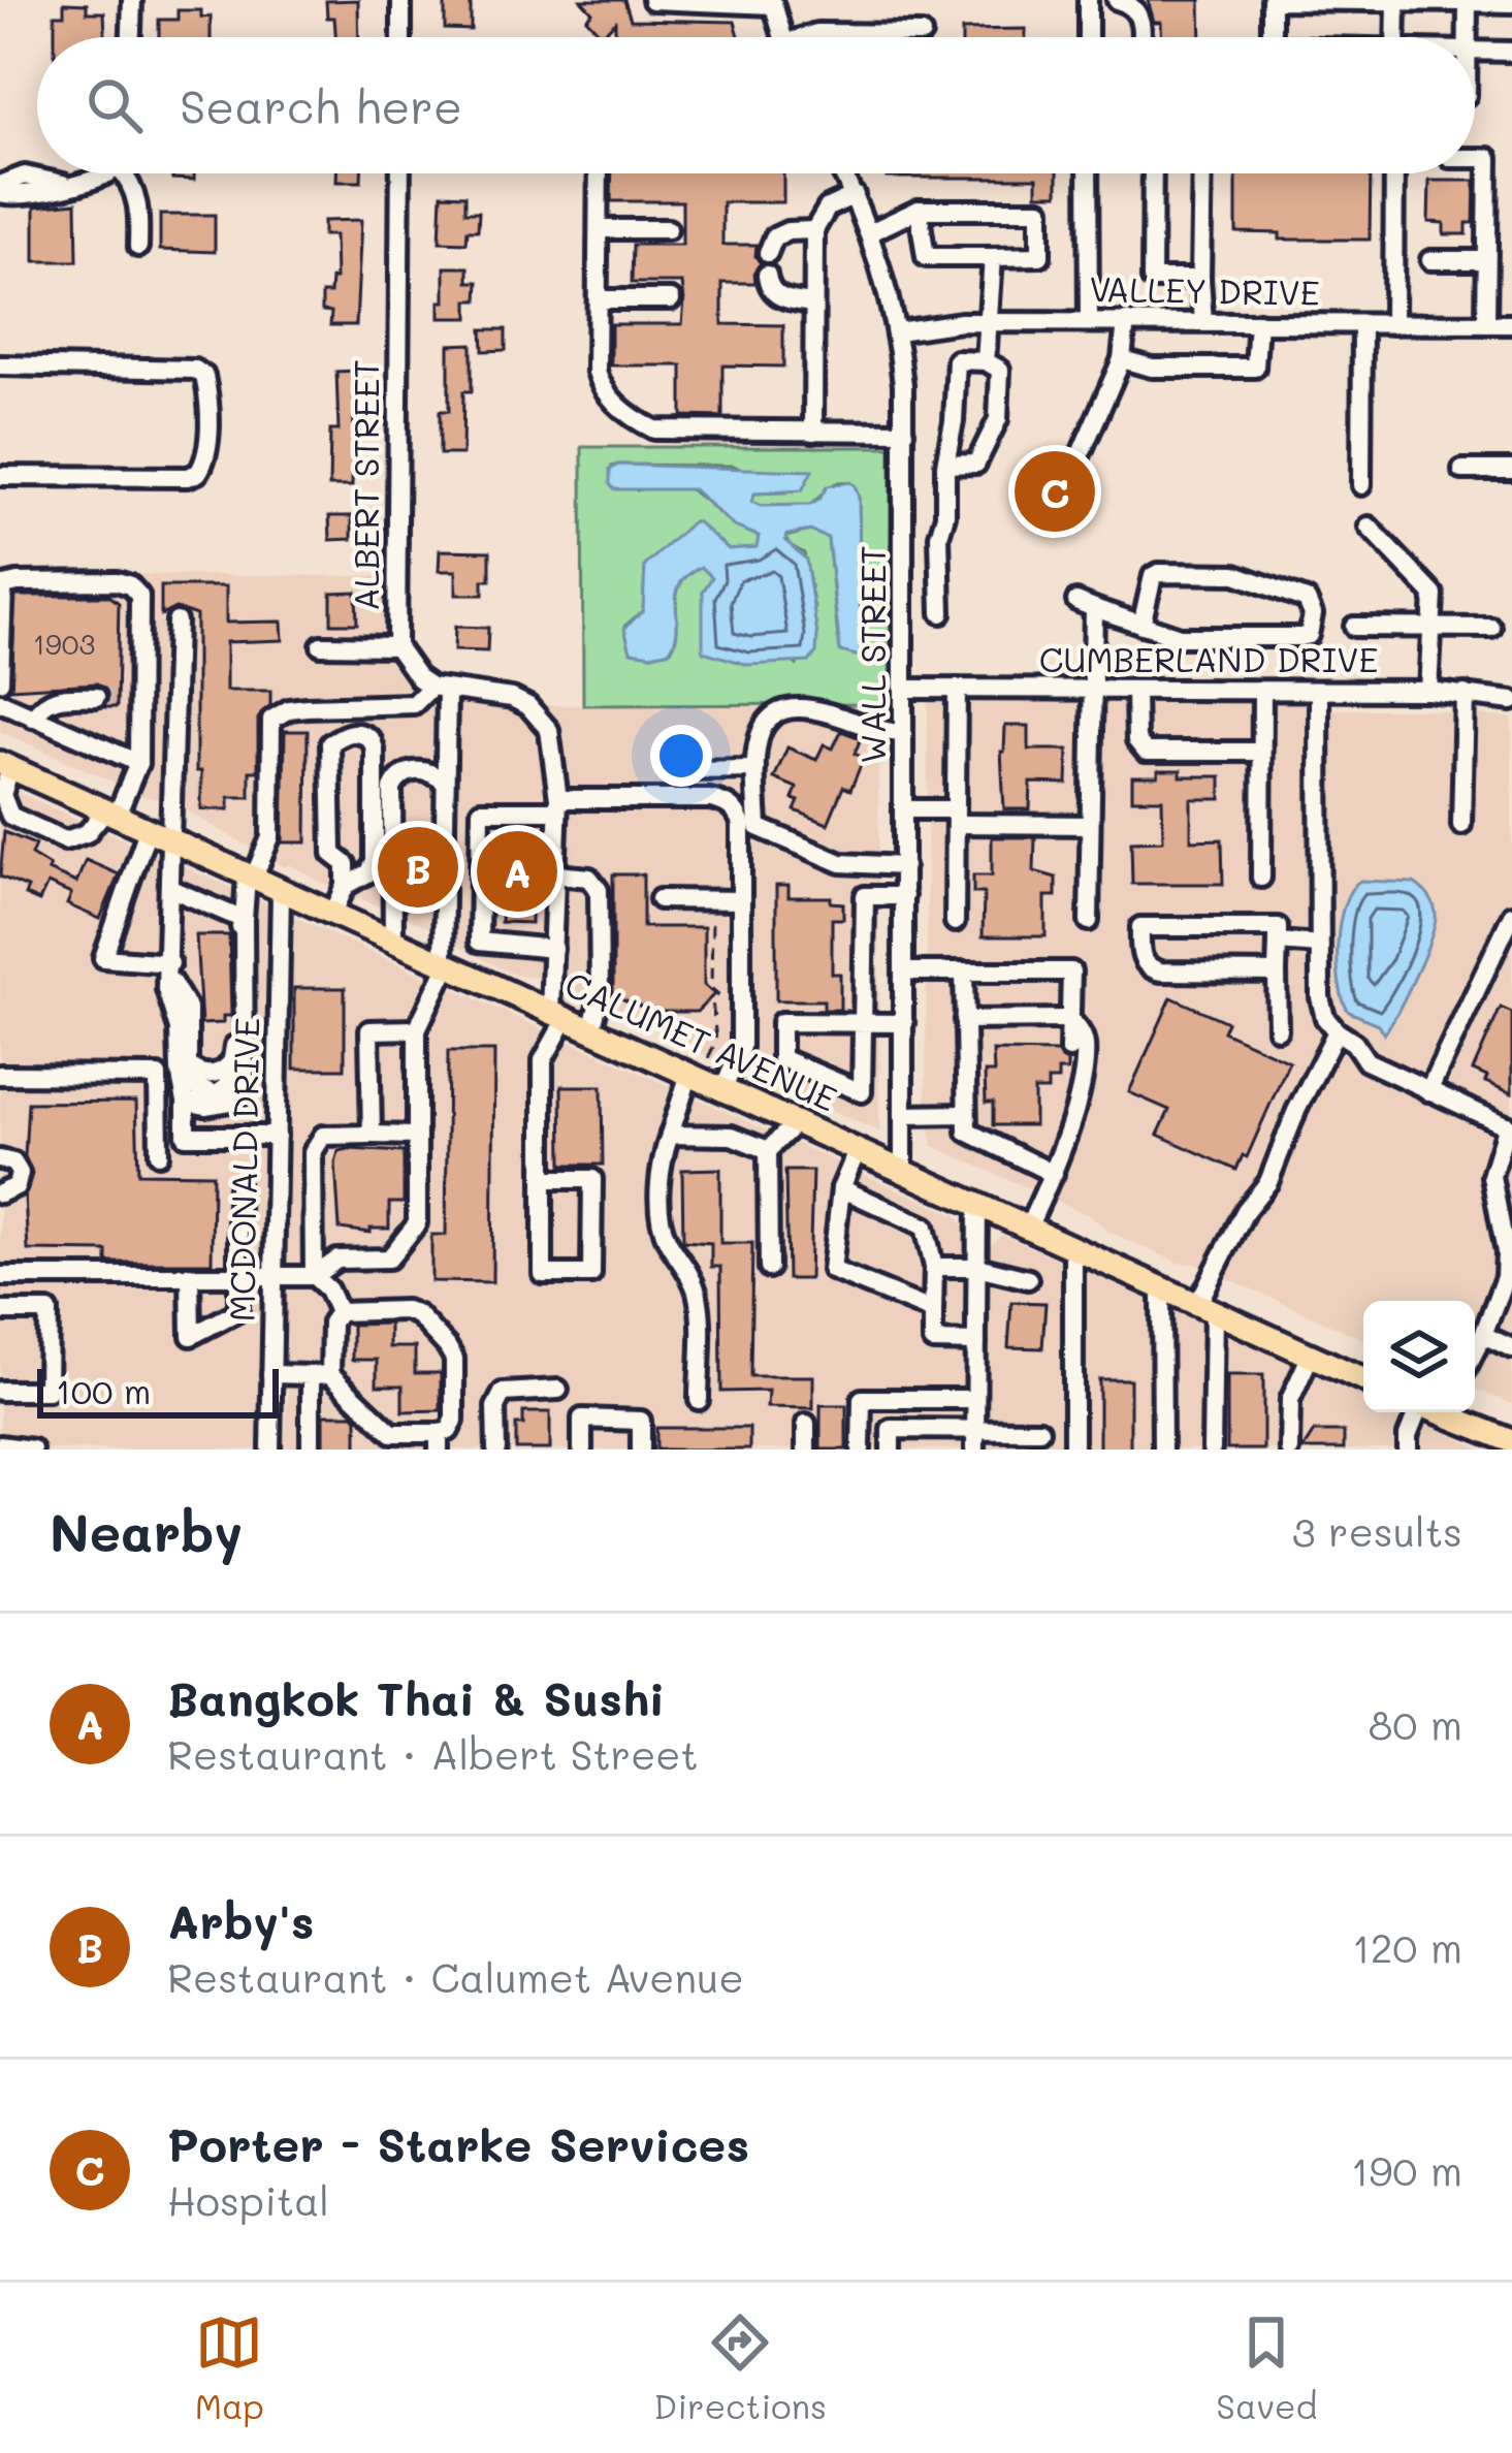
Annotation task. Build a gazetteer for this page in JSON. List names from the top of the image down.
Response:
{
  "streets": {
    "main road": ["CALUMET AVENUE"],
    "street": [
      "VALLEY DRIVE",
      "ALBERT STREET",
      "WALL STREET",
      "CUMBERLAND DRIVE",
      "MCDONALD DRIVE"
    ]
  },
  "crossings": [
    ["VALLEY DRIVE", "WALL STREET"],
    ["WALL STREET", "CUMBERLAND DRIVE"],
    ["WALL STREET", "CALUMET AVENUE"],
    ["CALUMET AVENUE", "MCDONALD DRIVE"]
  ],
  "house_numbers": ["1903"],
  "scale_bar": "100 m",
  "page": {
    "search": "Search here",
    "pins": ["C", "B", "A"],
    "scale": "100 m",
    "heading": ["Nearby", "3 results"],
    "list": [
      {
        "mark": "A",
        "name": "Bangkok Thai & Sushi",
        "note": "Restaurant · Albert Street",
        "value": "80 m"
      },
      {
        "mark": "B",
        "name": "Arby's",
        "note": "Restaurant · Calumet Avenue",
        "value": "120 m"
      },
      {
        "mark": "C",
        "name": "Porter - Starke Services",
        "note": "Hospital",
        "value": "190 m"
      }
    ],
    "nav": ["Map", "Directions", "Saved"]
  }
}
